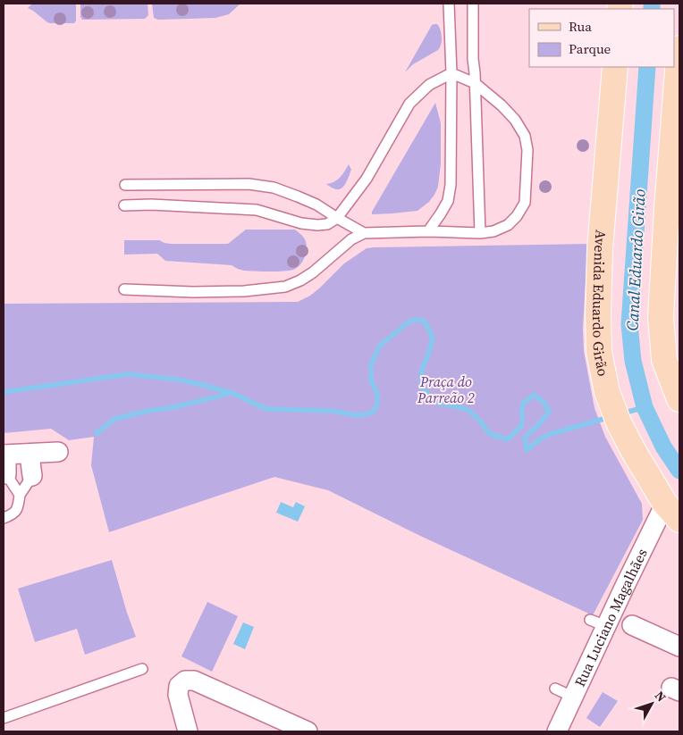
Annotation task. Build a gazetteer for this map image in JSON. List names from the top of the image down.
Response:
{
  "streets": {
    "main road": ["Avenida Eduardo Girão"],
    "street": ["Rua Luciano Magalhães"]
  },
  "crossings": [
    ["Avenida Eduardo Girão", "Rua Luciano Magalhães"]
  ],
  "water": ["Canal Eduardo Girão"],
  "parks": ["Praça do Parreão 2"],
  "legend": ["Rua", "Parque"],
  "north": "top right"
}
